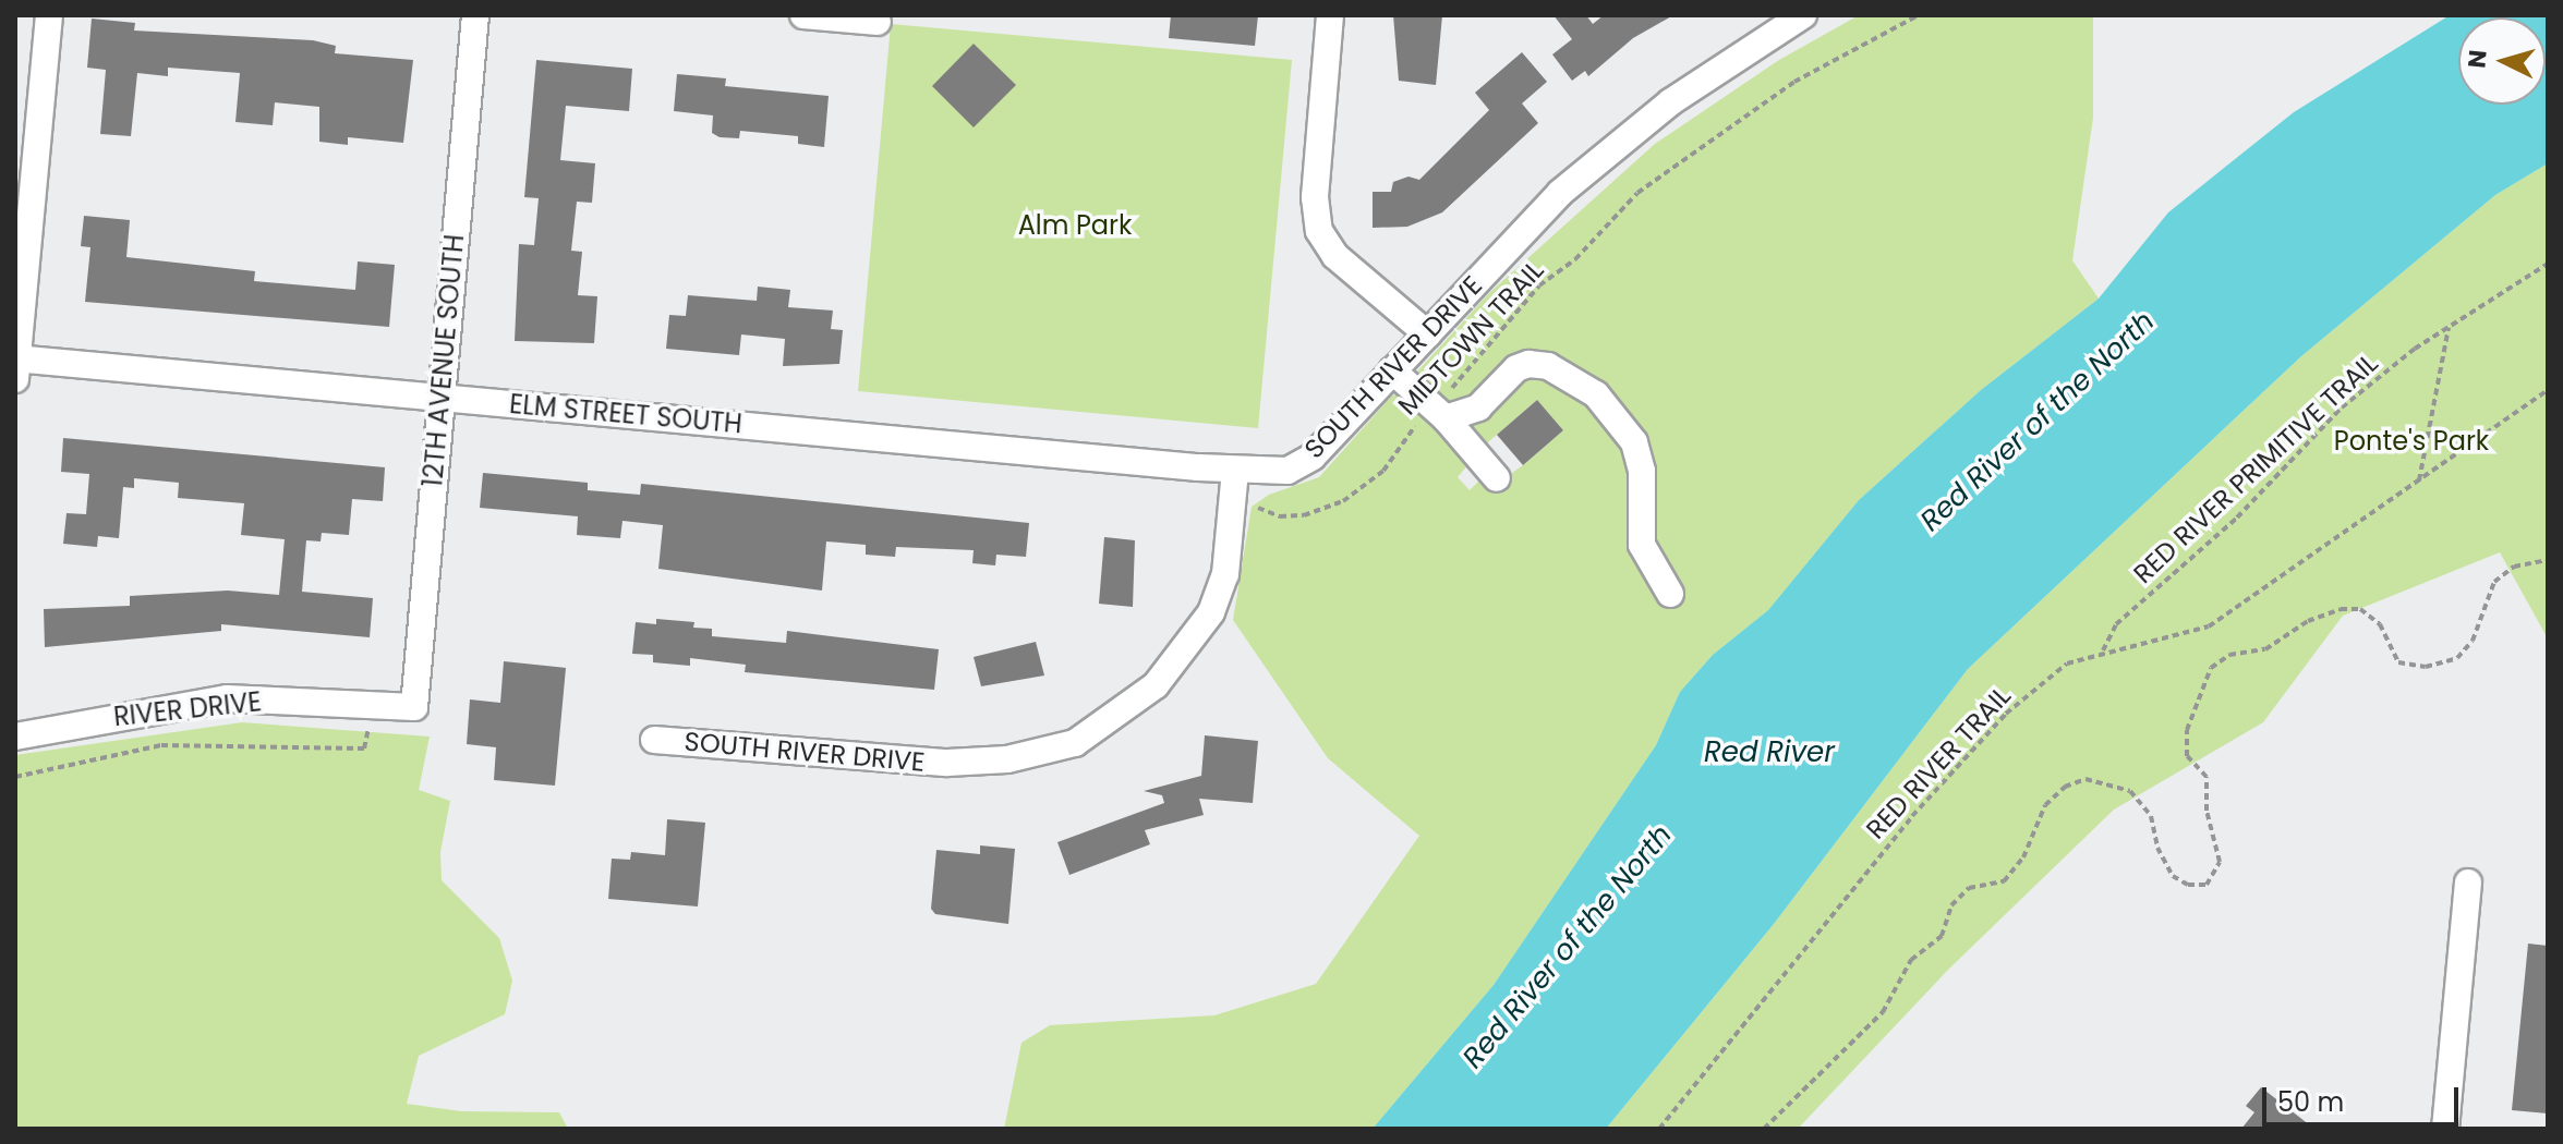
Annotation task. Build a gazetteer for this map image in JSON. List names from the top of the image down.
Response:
{
  "streets": {
    "street": [
      "12TH AVENUE SOUTH",
      "SOUTH RIVER DRIVE",
      "ELM STREET SOUTH",
      "RIVER DRIVE"
    ],
    "path": ["MIDTOWN TRAIL", "RED RIVER PRIMITIVE TRAIL", "RED RIVER TRAIL"]
  },
  "crossings": [
    ["MIDTOWN TRAIL", "SOUTH RIVER DRIVE"],
    ["MIDTOWN TRAIL", "ELM STREET SOUTH"],
    ["12TH AVENUE SOUTH", "ELM STREET SOUTH"],
    ["12TH AVENUE SOUTH", "RIVER DRIVE"],
    ["SOUTH RIVER DRIVE", "ELM STREET SOUTH"],
    ["RED RIVER PRIMITIVE TRAIL", "RED RIVER TRAIL"]
  ],
  "water": ["Red River of the North", "Red River"],
  "parks": ["Alm Park", "Ponte's Park"],
  "scale_bar": "50 m",
  "north": "left"
}
